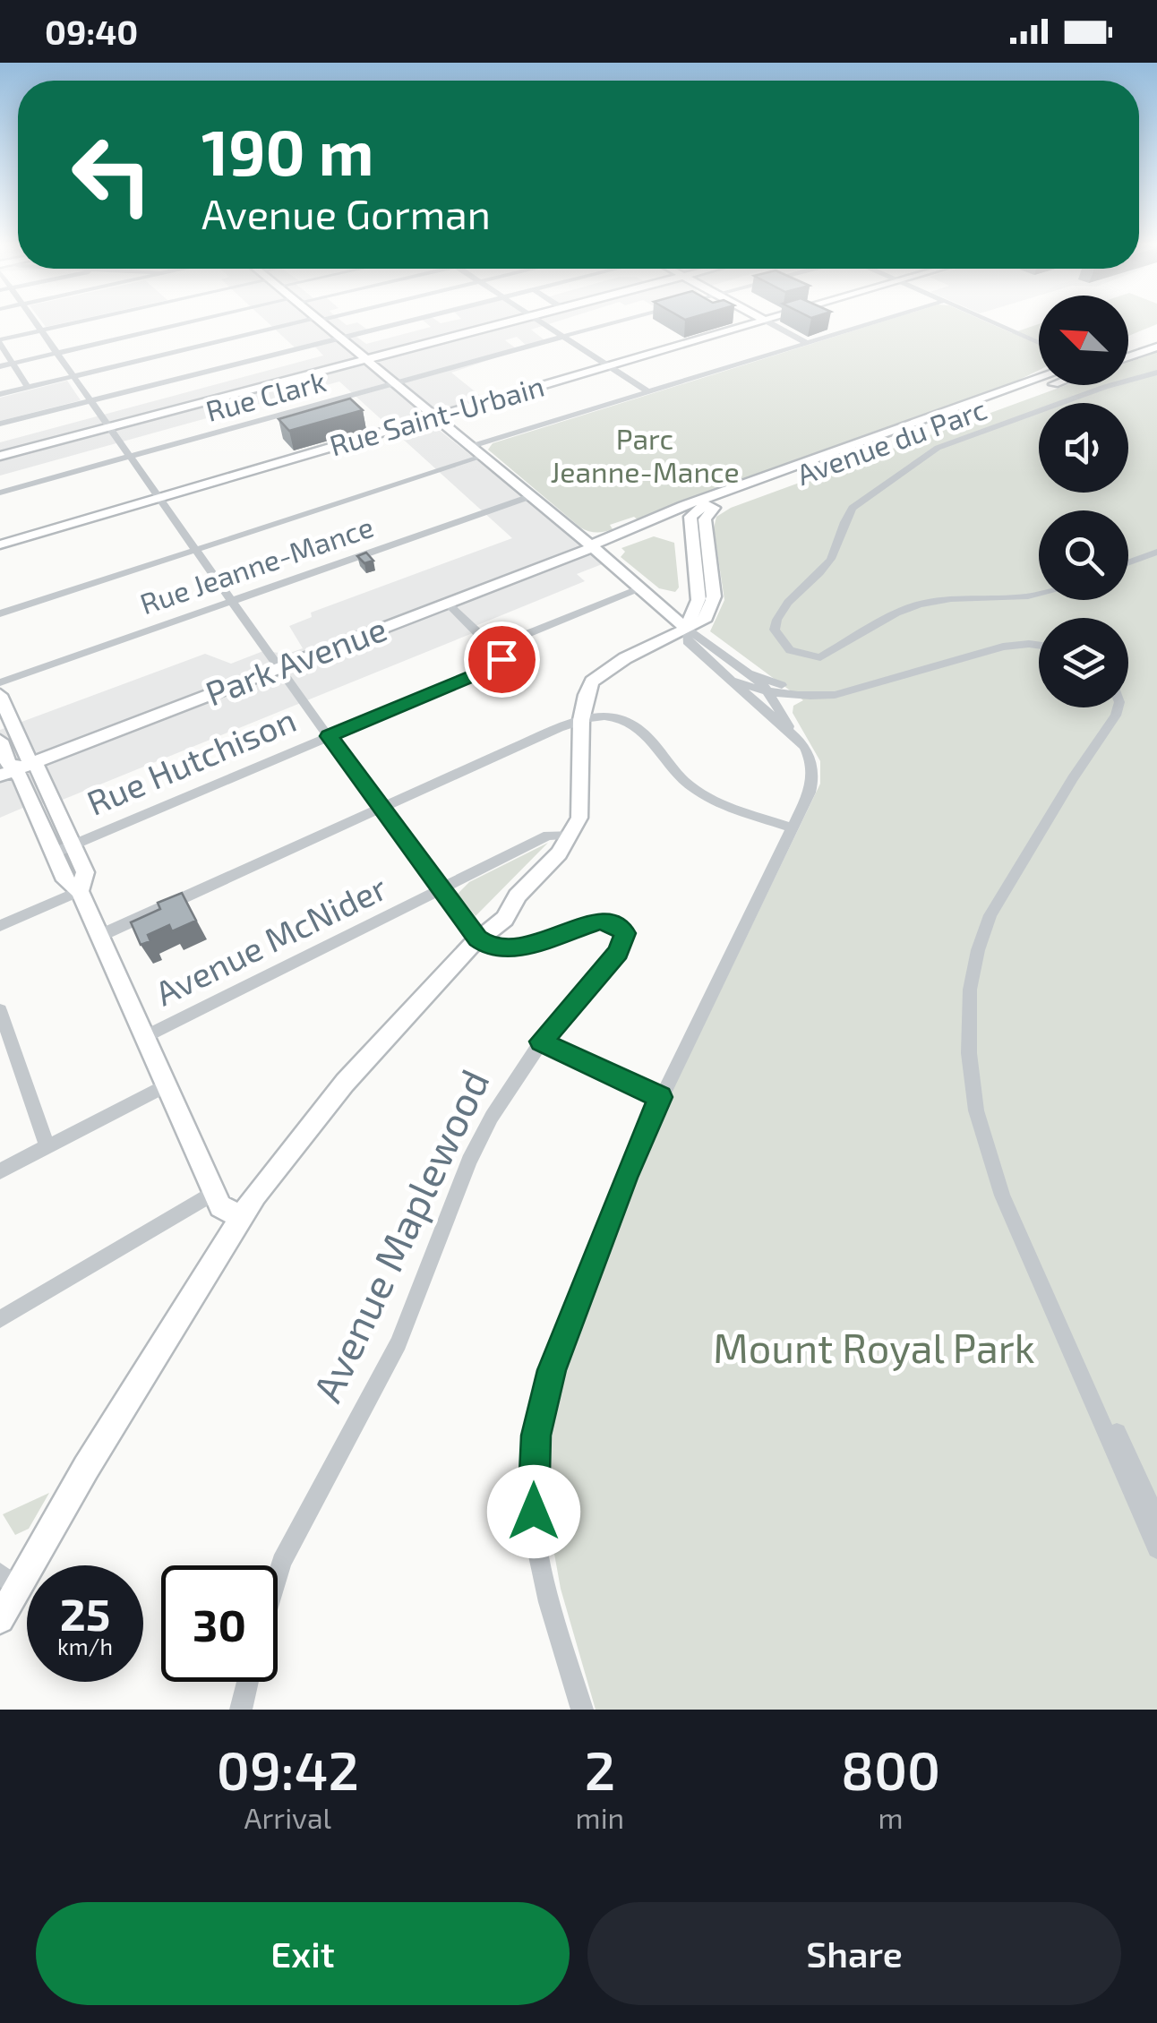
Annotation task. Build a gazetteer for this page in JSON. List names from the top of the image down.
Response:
{
  "streets": {
    "main road": ["Rue Saint-Urbain", "Avenue du Parc", "Park Avenue"],
    "street": [
      "Rue Clark",
      "Rue Jeanne-Mance",
      "Rue Hutchison",
      "Avenue McNider",
      "Avenue Maplewood"
    ]
  },
  "crossings": [
    ["Avenue du Parc", "Park Avenue"]
  ],
  "parks": ["Parc Jeanne-Mance", "Mount Royal Park"],
  "north": "top left",
  "page": {
    "status": "09:40",
    "turn": ["190 m", "Avenue Gorman"],
    "speed": "25 km/h",
    "limit": "30",
    "eta": [
      "09:42",
      "Arrival",
      "2",
      "min",
      "800",
      "m"
    ],
    "buttons": ["Exit", "Share"]
  }
}
